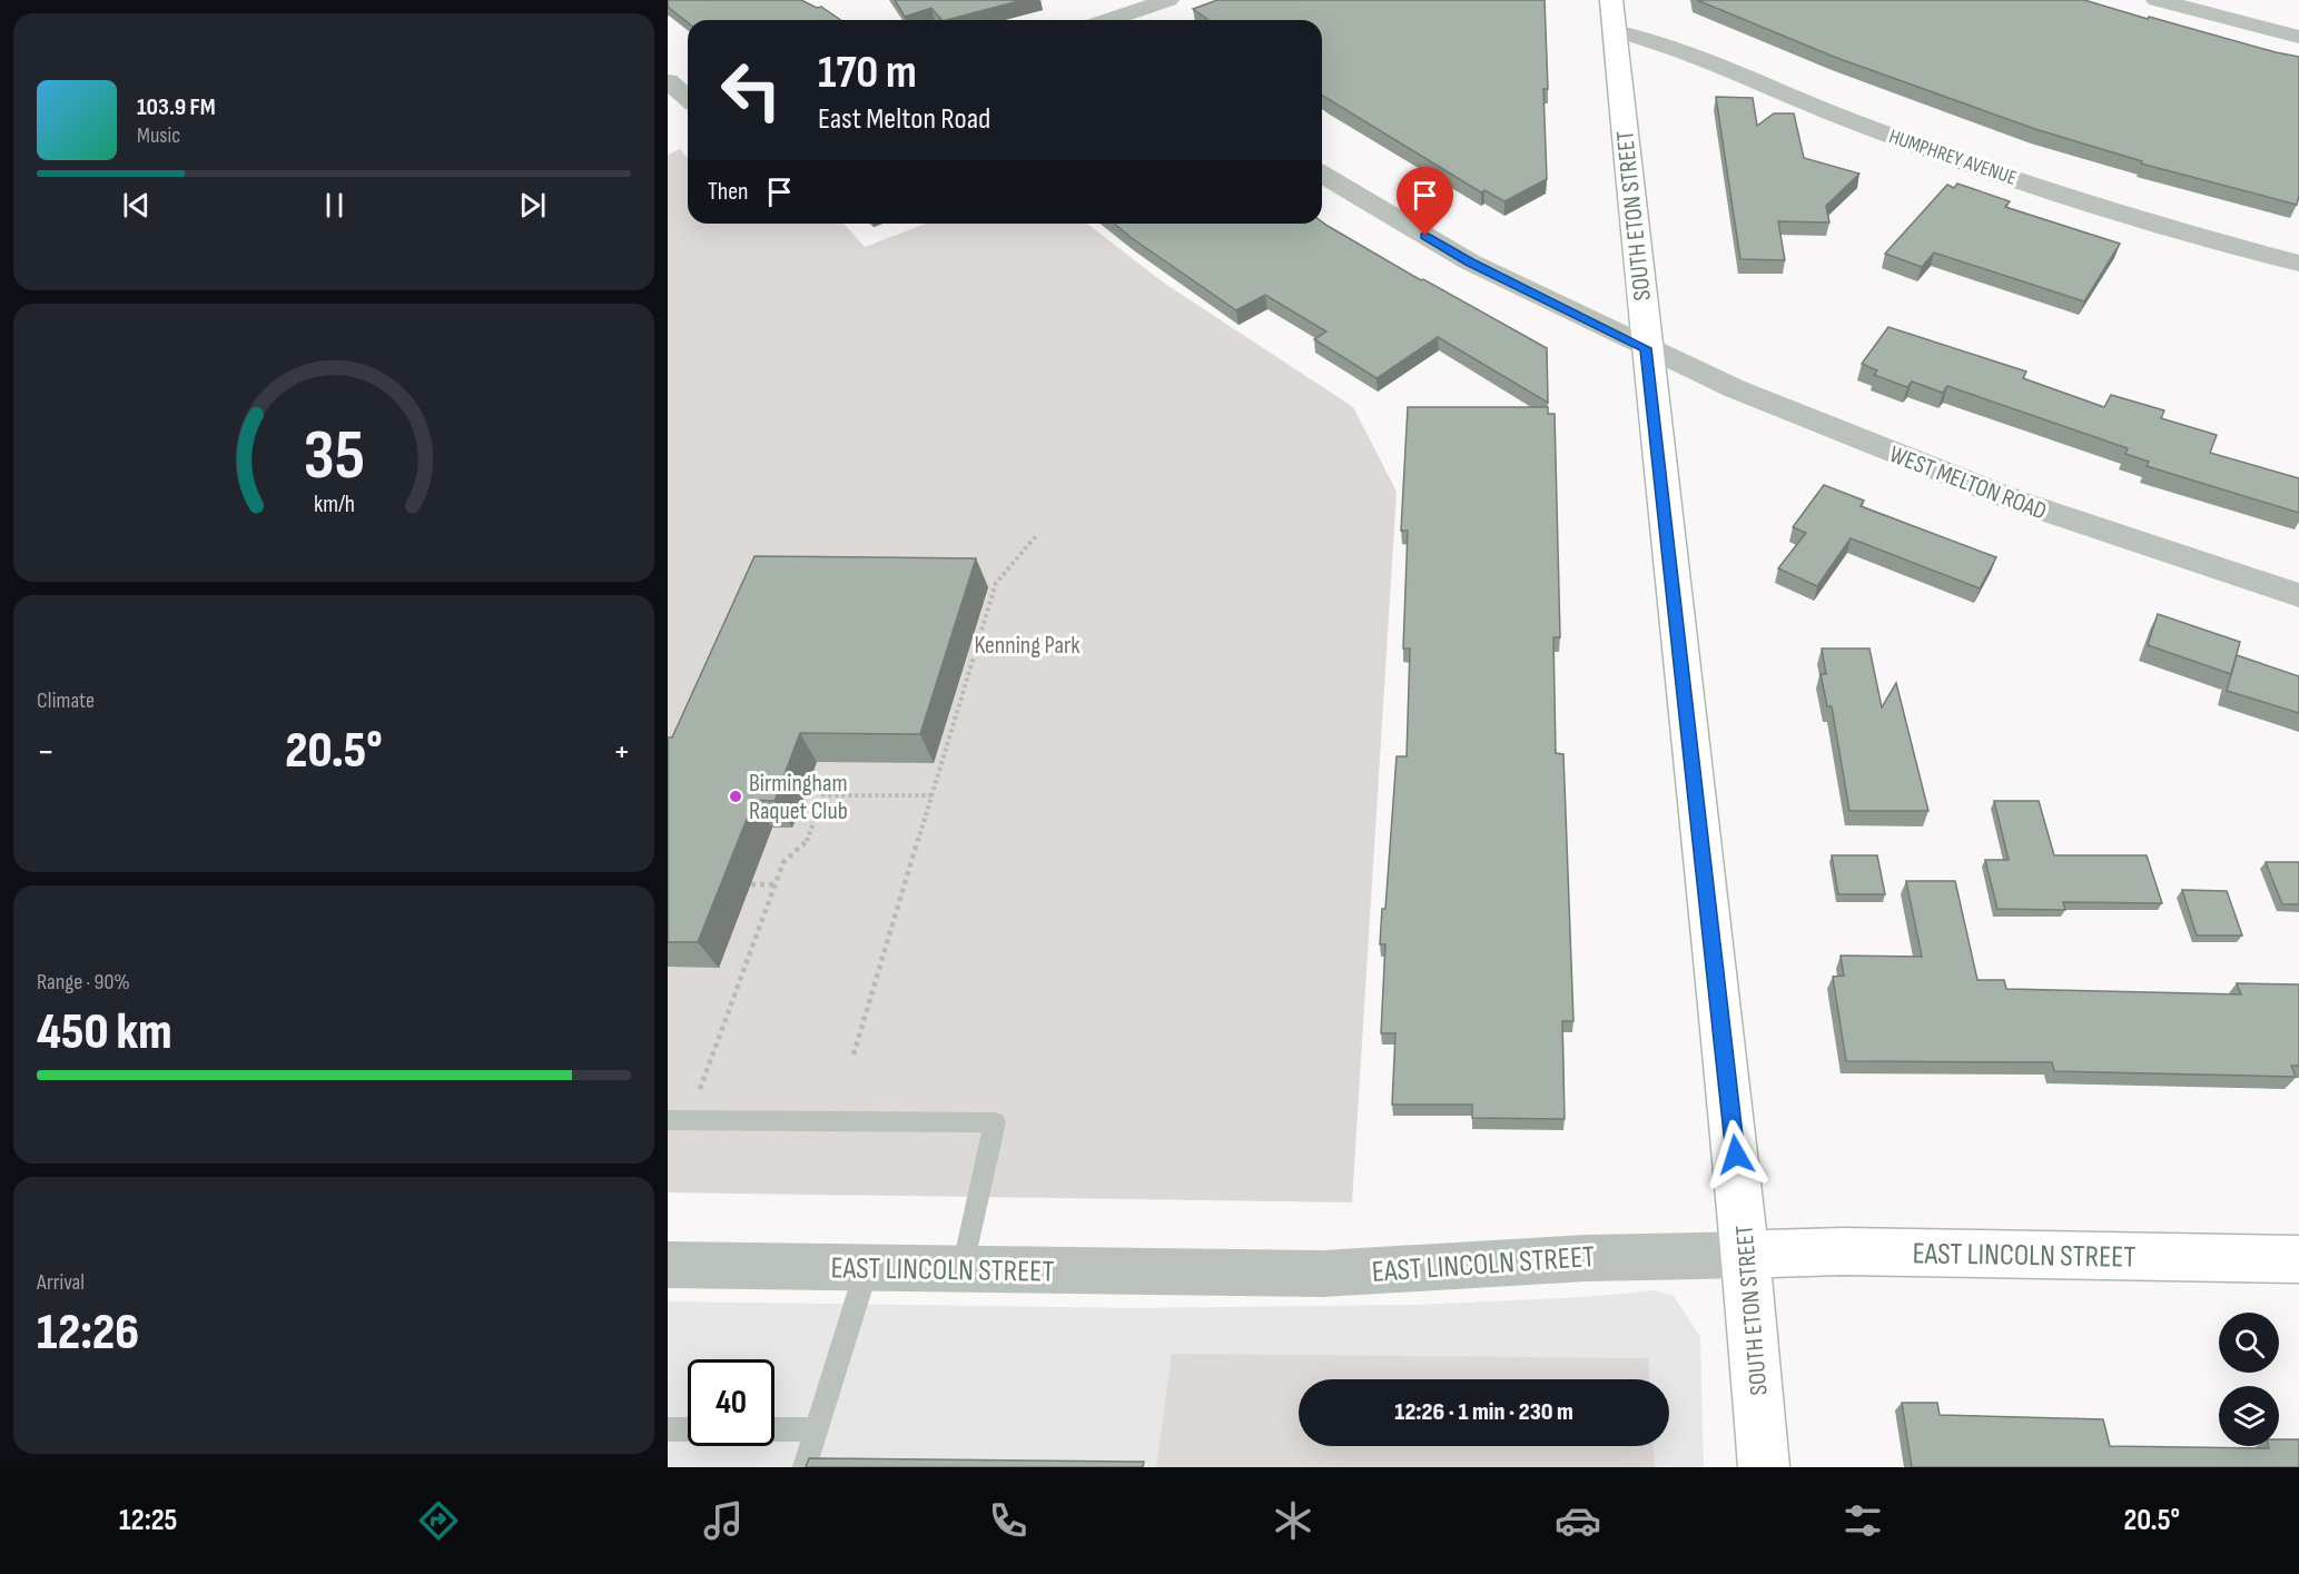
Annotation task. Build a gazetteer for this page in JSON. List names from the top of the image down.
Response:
{
  "streets": {
    "street": [
      "HUMPHREY AVENUE",
      "SOUTH ETON STREET",
      "WEST MELTON ROAD",
      "EAST LINCOLN STREET"
    ]
  },
  "crossings": [
    ["HUMPHREY AVENUE", "SOUTH ETON STREET"],
    ["SOUTH ETON STREET", "WEST MELTON ROAD"],
    ["SOUTH ETON STREET", "EAST LINCOLN STREET"]
  ],
  "parks": ["Kenning Park"],
  "places": ["Birmingham Raquet Club"],
  "page": {
    "turn": ["170 m", "East Melton Road"],
    "song": ["103.9 FM", "Music"],
    "then": "Then",
    "tile": [
      "Climate",
      ["Range · 90%", "450 km"],
      ["Arrival", "12:26"]
    ],
    "heat": ["−", "20.5°", "+"],
    "limit": "40",
    "trip": "12:26 · 1 min · 230 m",
    "tabs": ["12:25", "20.5°"],
    "gauge": ["35", "km/h"]
  }
}
